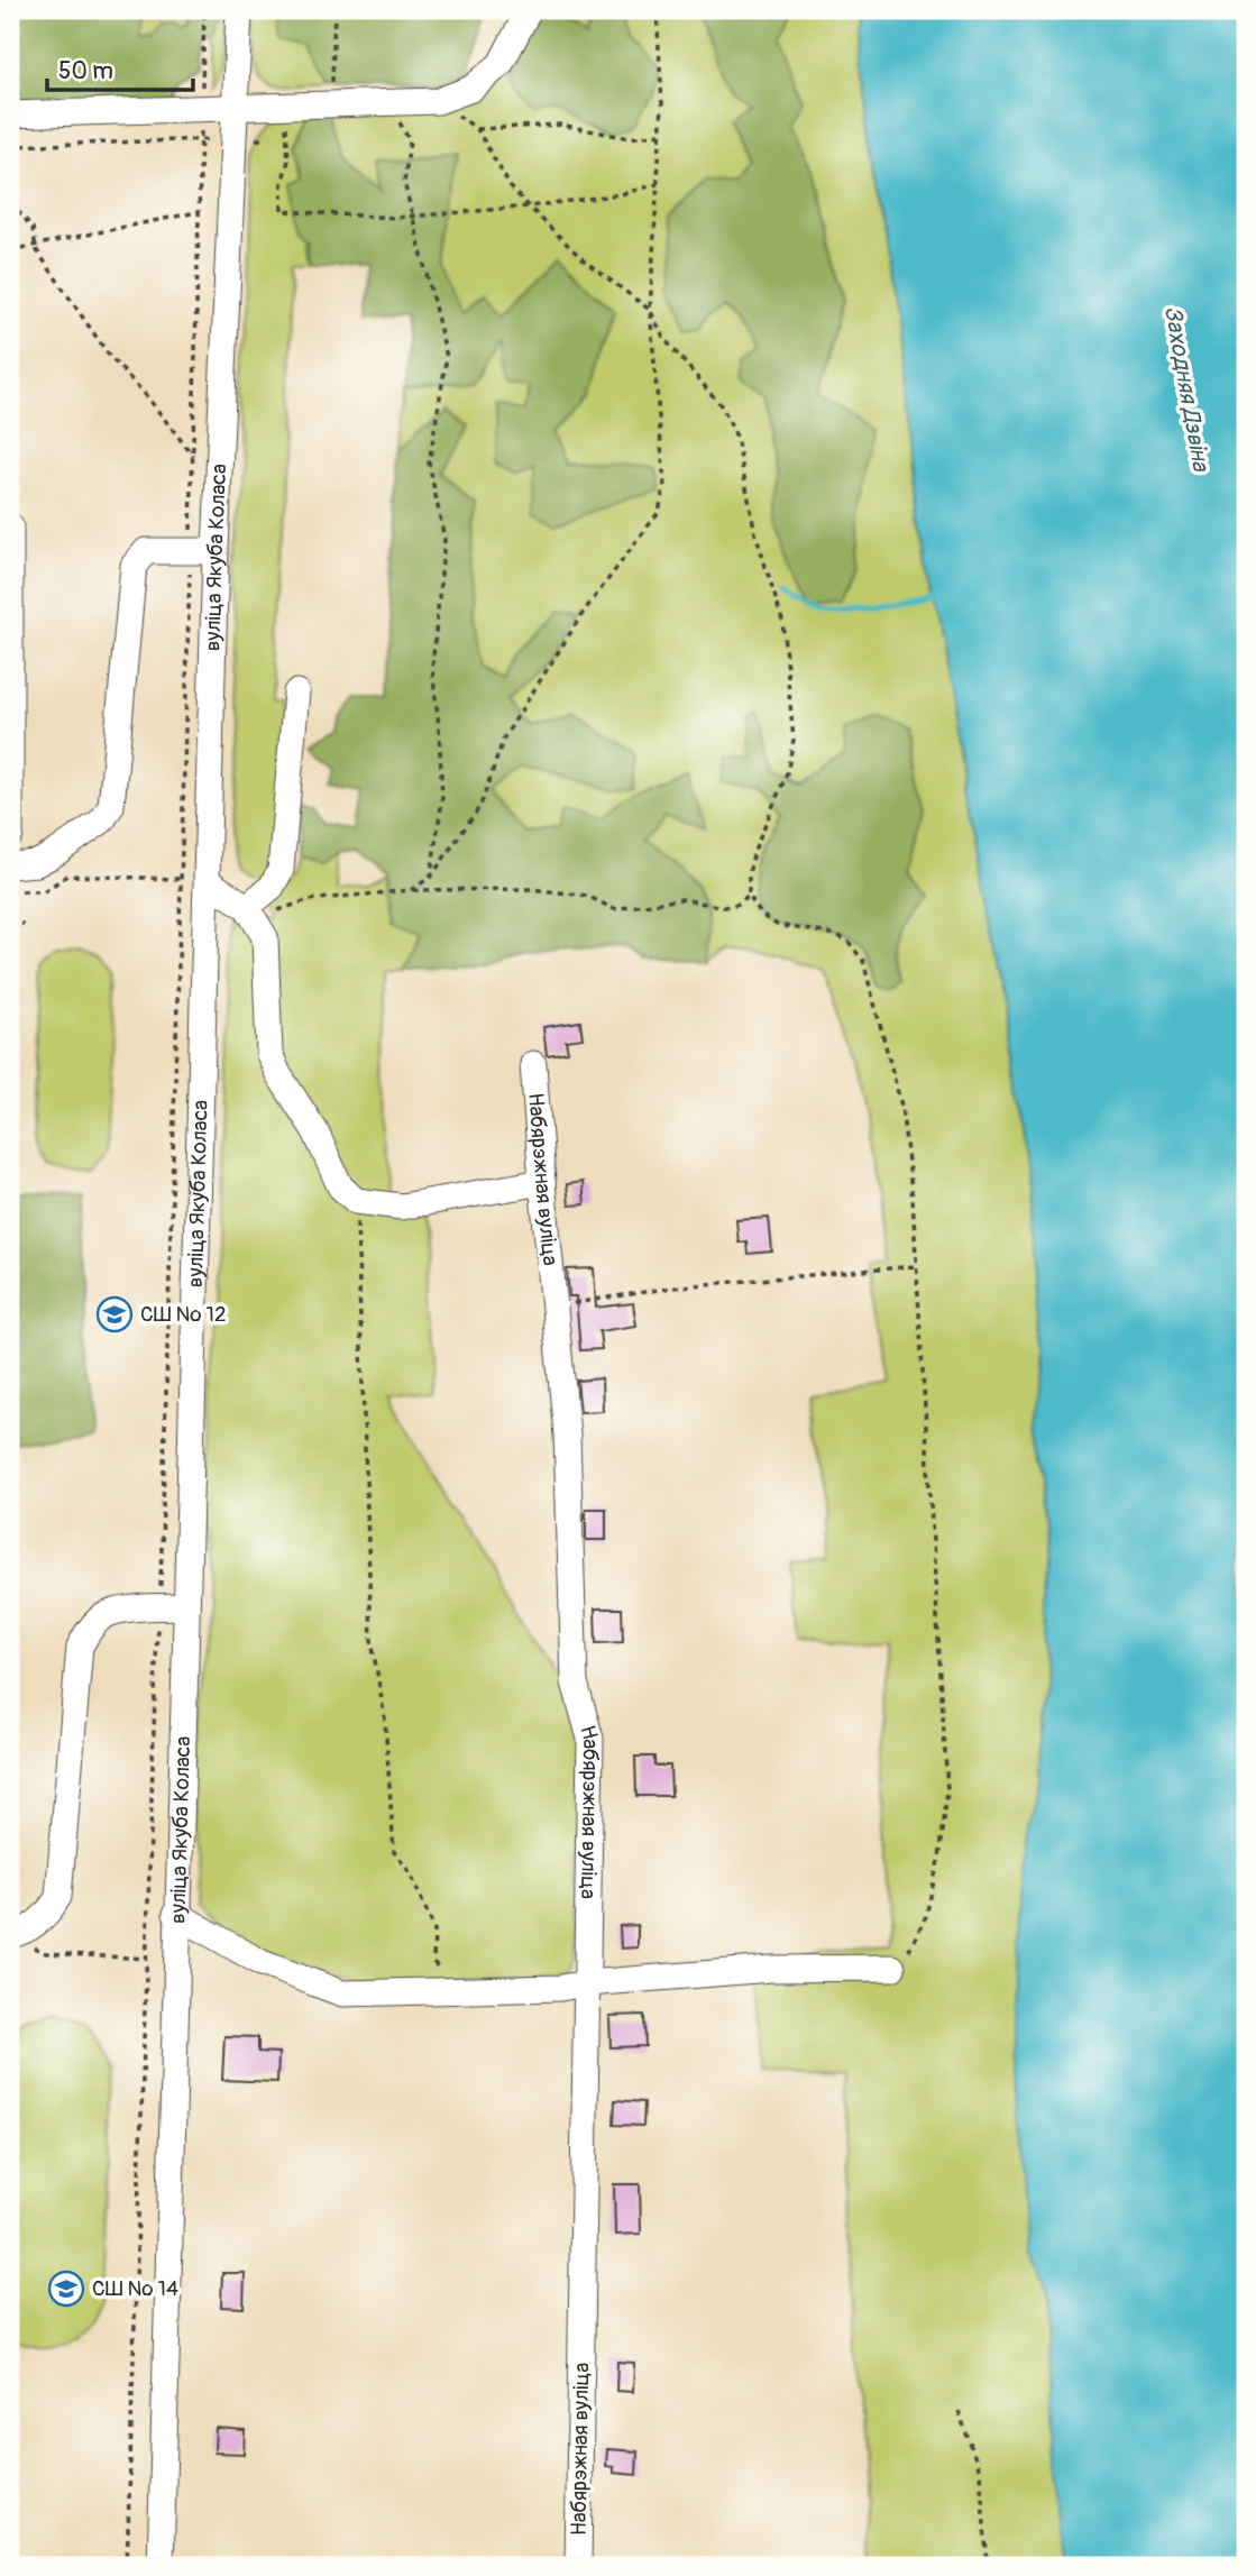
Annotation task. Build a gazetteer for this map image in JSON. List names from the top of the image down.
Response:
{
  "streets": {
    "street": ["вуліца Якуба Коласа", "Набярэжная вуліца"]
  },
  "water": ["Заходняя Дзвіна"],
  "places": {
    "school or university": ["СШ № 12", "СШ № 14"]
  },
  "scale_bar": "50 m"
}
